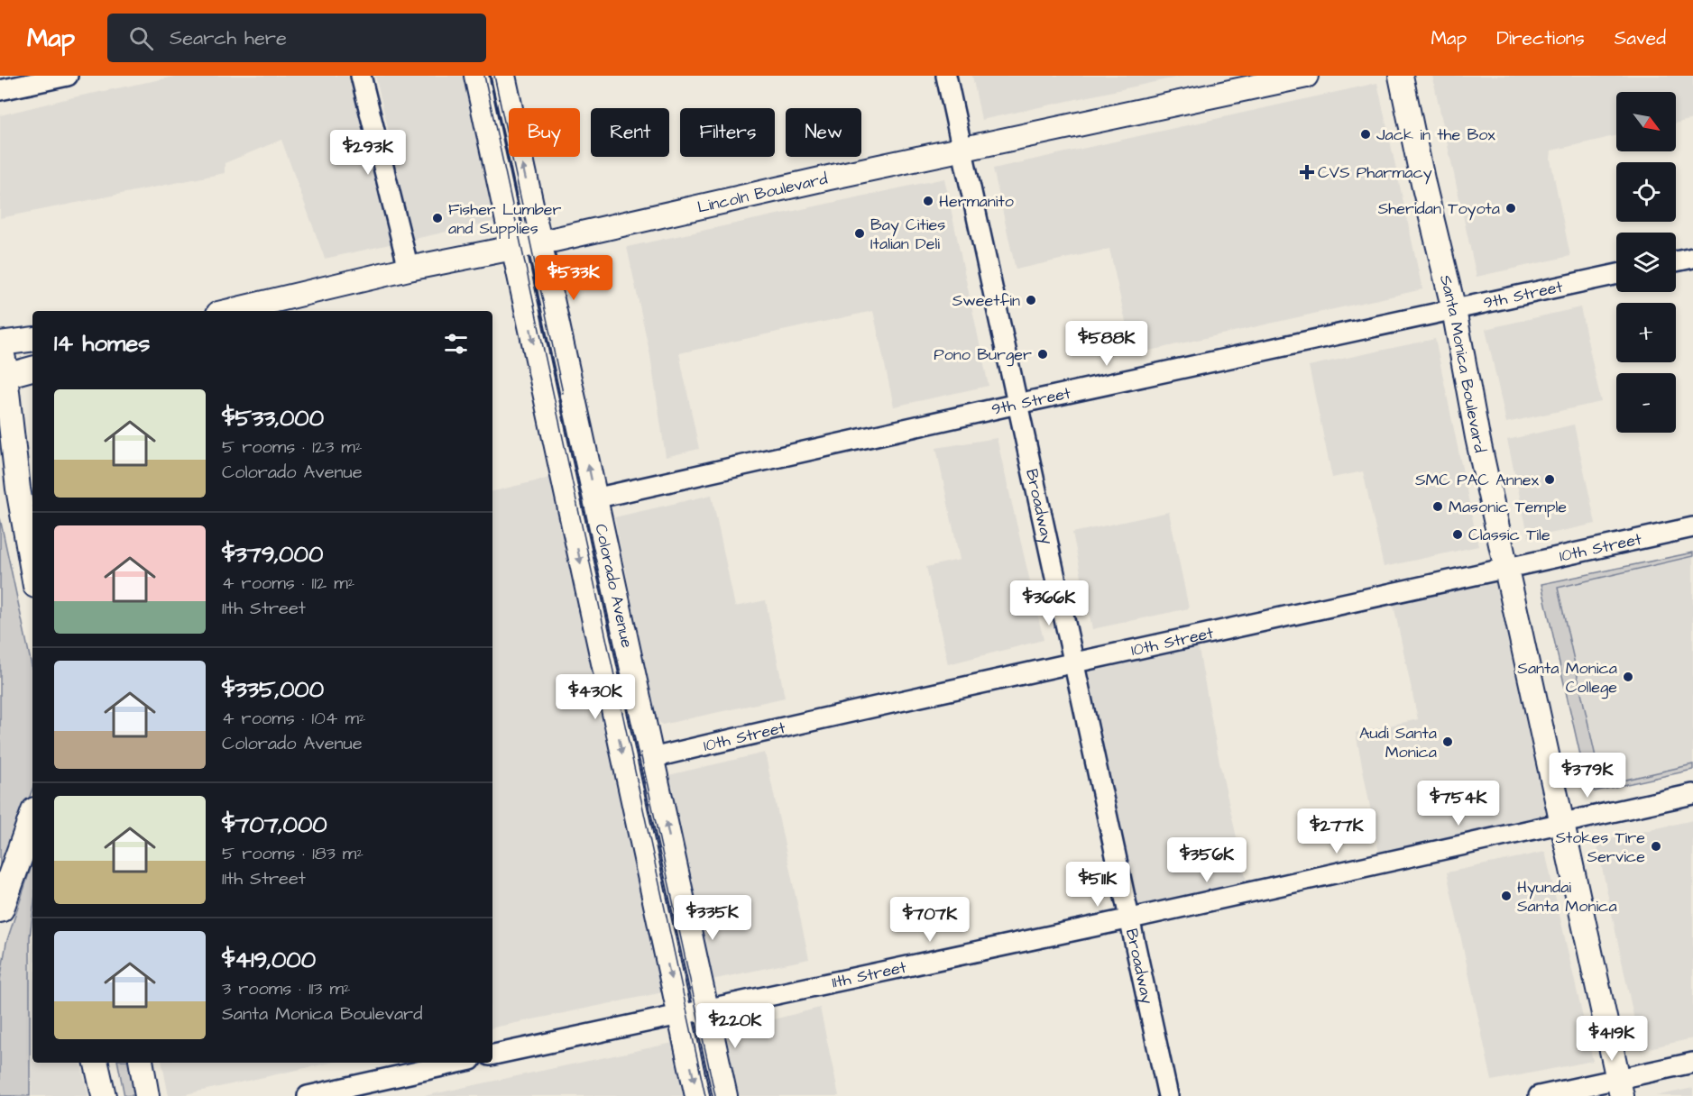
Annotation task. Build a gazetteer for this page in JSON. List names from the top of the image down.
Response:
{
  "streets": {
    "main road": ["Lincoln Boulevard", "Santa Monica Boulevard", "Colorado Avenue"],
    "street": [
      "9th Street",
      "Broadway",
      "10th Street",
      "11th Street"
    ]
  },
  "crossings": [
    ["Lincoln Boulevard", "Broadway"],
    ["Lincoln Boulevard", "Colorado Avenue"],
    ["9th Street", "Santa Monica Boulevard"],
    ["9th Street", "Broadway"],
    ["9th Street", "Colorado Avenue"],
    ["Santa Monica Boulevard", "10th Street"],
    ["Santa Monica Boulevard", "11th Street"],
    ["Broadway", "10th Street"],
    ["Broadway", "11th Street"],
    ["10th Street", "Colorado Avenue"],
    ["Colorado Avenue", "11th Street"]
  ],
  "places": {
    "other": [
      "Jack in the Box",
      "Hermanito",
      "Sheridan Toyota",
      "Fisher Lumber and Supplies",
      "Bay Cities Italian Deli",
      "Sweetfin",
      "Pono Burger",
      "SMC PAC Annex",
      "Masonic Temple",
      "Classic Tile",
      "Santa Monica College",
      "Audi Santa Monica",
      "Stokes Tire Service",
      "Hyundai Santa Monica"
    ],
    "health": ["CVS Pharmacy"]
  },
  "north": "bottom right",
  "page": {
    "header": "Map",
    "search": "Search here",
    "nav": ["Map", "Directions", "Saved"],
    "map_buttons": ["+", "−"],
    "chip": [
      "Buy",
      "Rent",
      "Filters",
      "New"
    ],
    "price": [
      "$293K",
      "$533K",
      "$588K",
      "$366K",
      "$430K",
      "$379K",
      "$754K",
      "$277K",
      "$356K",
      "$511K",
      "$335K",
      "$707K",
      "$220K",
      "$419K"
    ],
    "heading": "14 homes",
    "list": [
      {
        "name": "$533,000",
        "note": "5 rooms · 123 m² · Colorado Avenue"
      },
      {
        "name": "$379,000",
        "note": "4 rooms · 112 m² · 11th Street"
      },
      {
        "name": "$335,000",
        "note": "4 rooms · 104 m² · Colorado Avenue"
      },
      {
        "name": "$707,000",
        "note": "5 rooms · 183 m² · 11th Street"
      },
      {
        "name": "$419,000",
        "note": "3 rooms · 113 m² · Santa Monica Boulevard"
      }
    ]
  }
}
